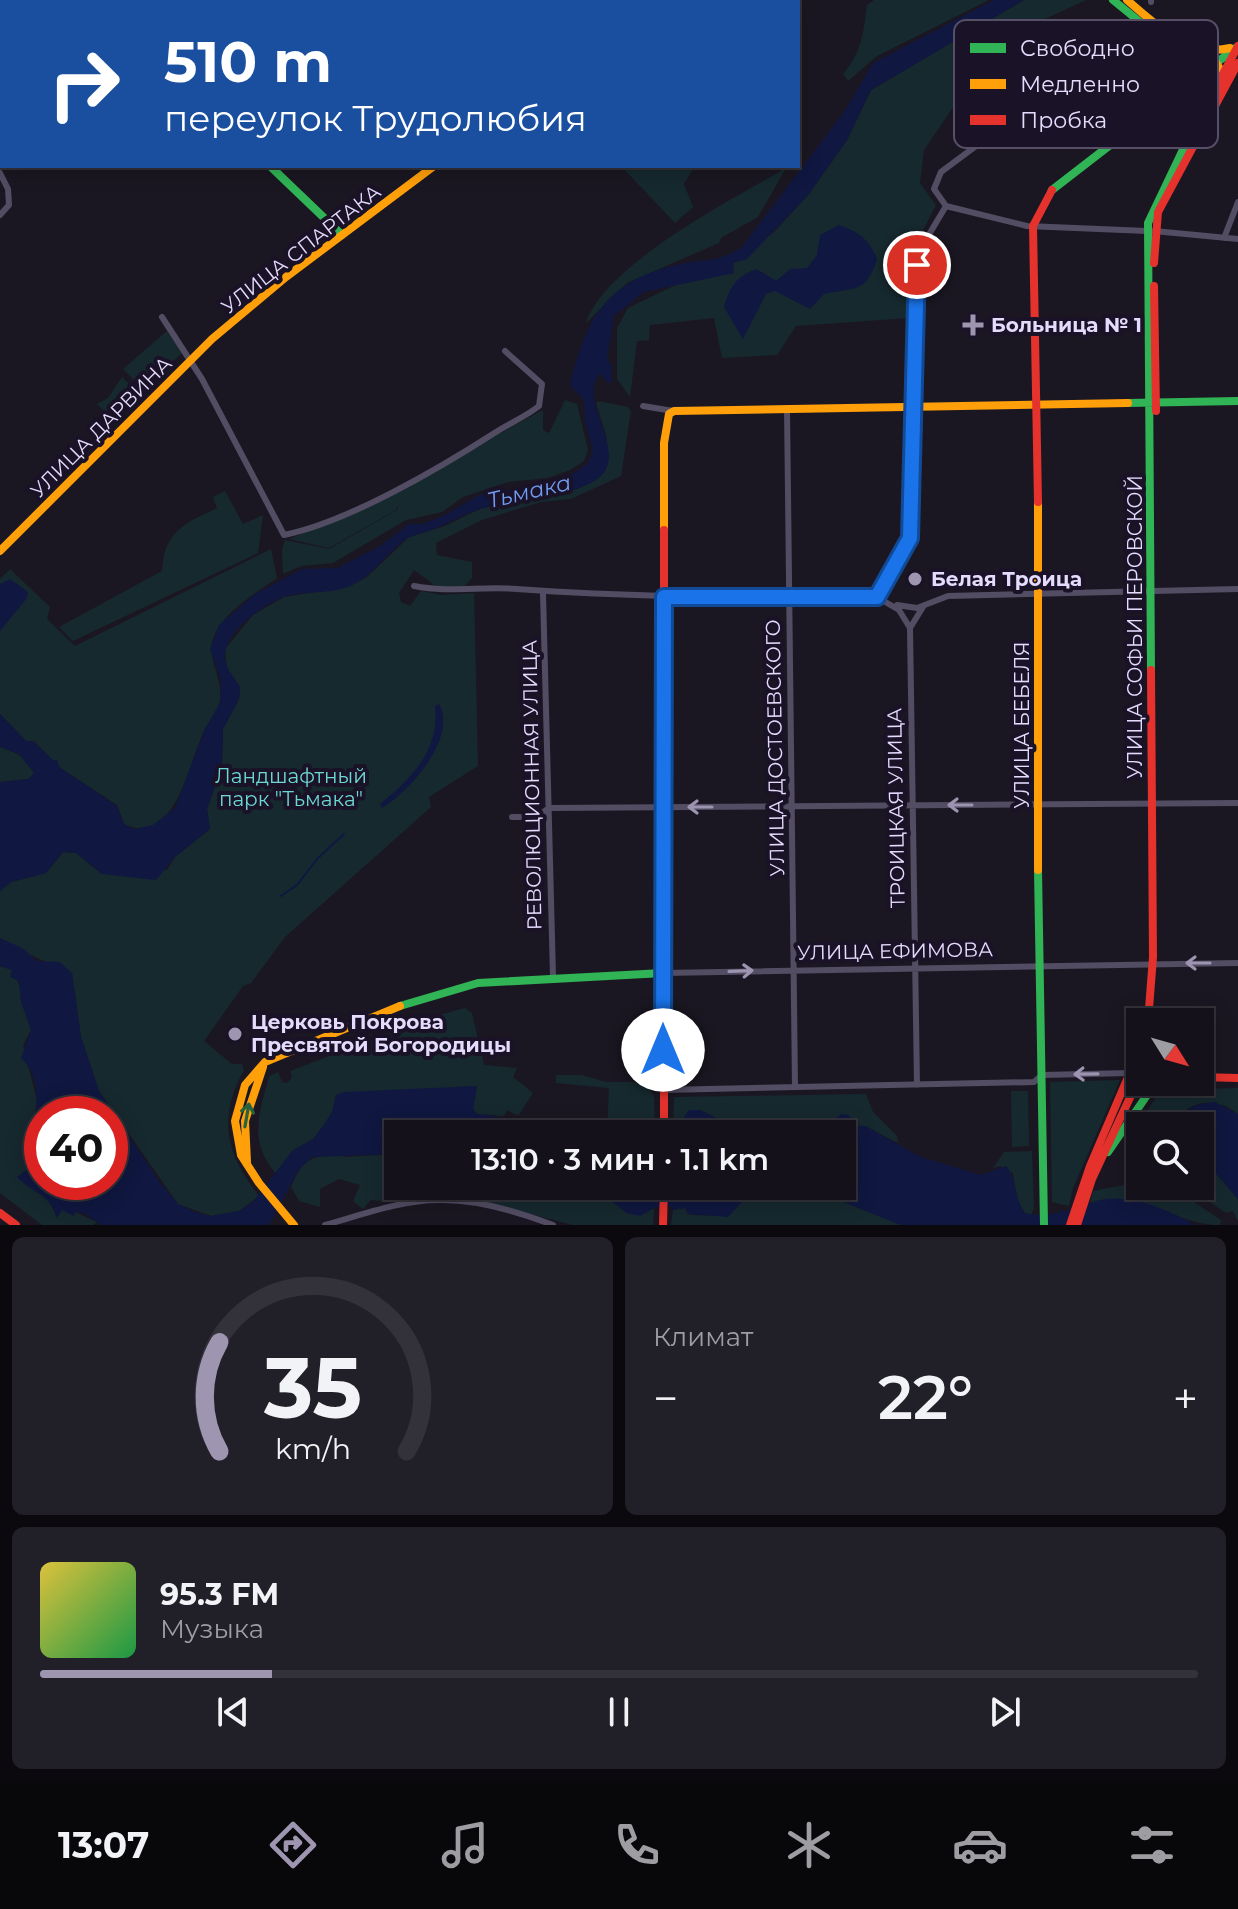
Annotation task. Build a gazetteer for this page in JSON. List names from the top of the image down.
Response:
{
  "streets": {
    "street": [
      "УЛИЦА СПАРТАКА",
      "УЛИЦА ДАРВИНА",
      "УЛИЦА СОФЬИ ПЕРОВСКОЙ",
      "УЛИЦА БЕБЕЛЯ",
      "УЛИЦА ДОСТОЕВСКОГО",
      "РЕВОЛЮЦИОННАЯ УЛИЦА",
      "ТРОИЦКАЯ УЛИЦА",
      "УЛИЦА ЕФИМОВА"
    ]
  },
  "crossings": [
    ["УЛИЦА СПАРТАКА", "УЛИЦА ДАРВИНА"],
    ["УЛИЦА СОФЬИ ПЕРОВСКОЙ", "УЛИЦА ЕФИМОВА"],
    ["УЛИЦА БЕБЕЛЯ", "УЛИЦА ЕФИМОВА"],
    ["УЛИЦА ДОСТОЕВСКОГО", "УЛИЦА ЕФИМОВА"],
    ["РЕВОЛЮЦИОННАЯ УЛИЦА", "УЛИЦА ЕФИМОВА"],
    ["ТРОИЦКАЯ УЛИЦА", "УЛИЦА ЕФИМОВА"]
  ],
  "water": ["Тьмака"],
  "parks": ["Ландшафтный парк \"Тьмака\""],
  "places": {
    "health": ["Больница № 1"],
    "other": ["Белая Троица", "Церковь Покрова Пресвятой Богородицы"]
  },
  "legend": ["Свободно", "Медленно", "Пробка"],
  "north": "bottom right",
  "page": {
    "turn": ["510 m", "переулок Трудолюбия"],
    "limit": "40",
    "trip": "13:10 · 3 мин · 1.1 km",
    "tile": "Климат",
    "heat": ["−", "22°", "+"],
    "song": ["95.3 FM", "Музыка"],
    "tabs": "13:07",
    "gauge": ["35", "km/h"]
  }
}
